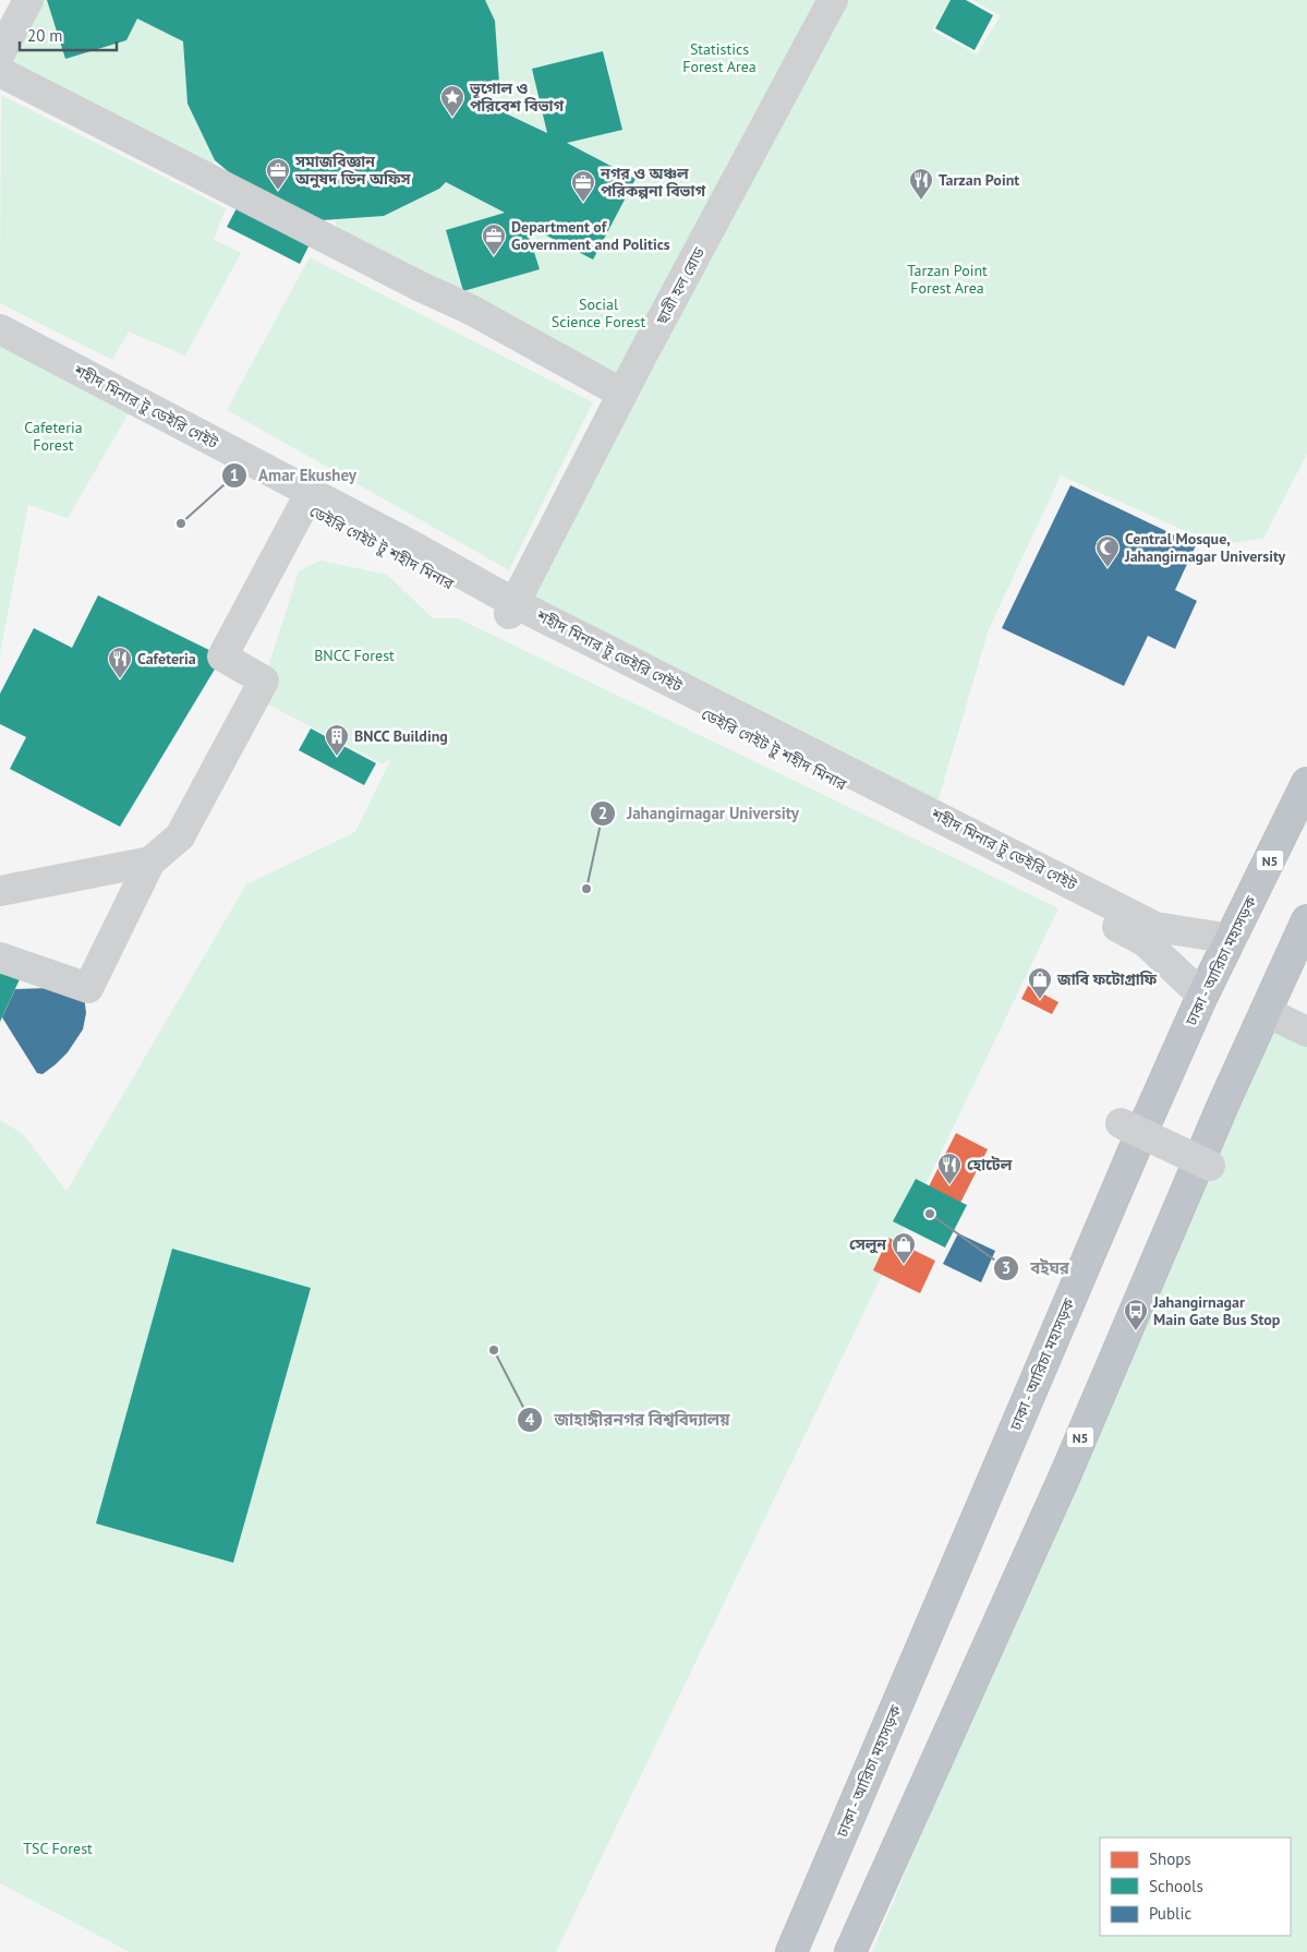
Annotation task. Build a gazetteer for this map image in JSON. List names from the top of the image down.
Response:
{
  "streets": {
    "highway": ["N5", "ঢাকা - আরিচা মহাসড়ক"],
    "street": ["ছাত্রী হল রোড", "শহীদ মিনার টু ডেইরি গেইট", "ডেইরি গেইট টু শহীদ মিনার"]
  },
  "crossings": [
    ["ছাত্রী হল রোড", "শহীদ মিনার টু ডেইরি গেইট"],
    ["ছাত্রী হল রোড", "ডেইরি গেইট টু শহীদ মিনার"],
    ["শহীদ মিনার টু ডেইরি গেইট", "ডেইরি গেইট টু শহীদ মিনার"],
    ["শহীদ মিনার টু ডেইরি গেইট", "ঢাকা - আরিচা মহাসড়ক"],
    ["ডেইরি গেইট টু শহীদ মিনার", "ঢাকা - আরিচা মহাসড়ক"]
  ],
  "parks": [
    "Statistics Forest Area",
    "Tarzan Point Forest Area",
    "Social Science Forest",
    "Cafeteria Forest",
    "BNCC Forest",
    "TSC Forest"
  ],
  "places": {
    "place": ["ভূগোল ও পরিবেশ বিভাগ"],
    "office": ["সমাজবিজ্ঞান অনুষদ ডিন অফিস", "নগর ও অঞ্চল পরিকল্পনা বিভাগ", "Department of Government and Politics"],
    "restaurant": ["Tarzan Point", "Cafeteria", "হোটেল"],
    "other": [
      "Amar Ekushey",
      "Jahangirnagar University",
      "বইঘর",
      "জাহাঙ্গীরনগর বিশ্ববিদ্যালয়"
    ],
    "mosque": ["Central Mosque, Jahangirnagar University"],
    "building": ["BNCC Building"],
    "shop": ["জাবি ফটোগ্রাফি", "সেলুন"],
    "bus stop": ["Jahangirnagar Main Gate Bus Stop"]
  },
  "legend": ["Shops", "Schools", "Public"],
  "scale_bar": "20 m"
}
